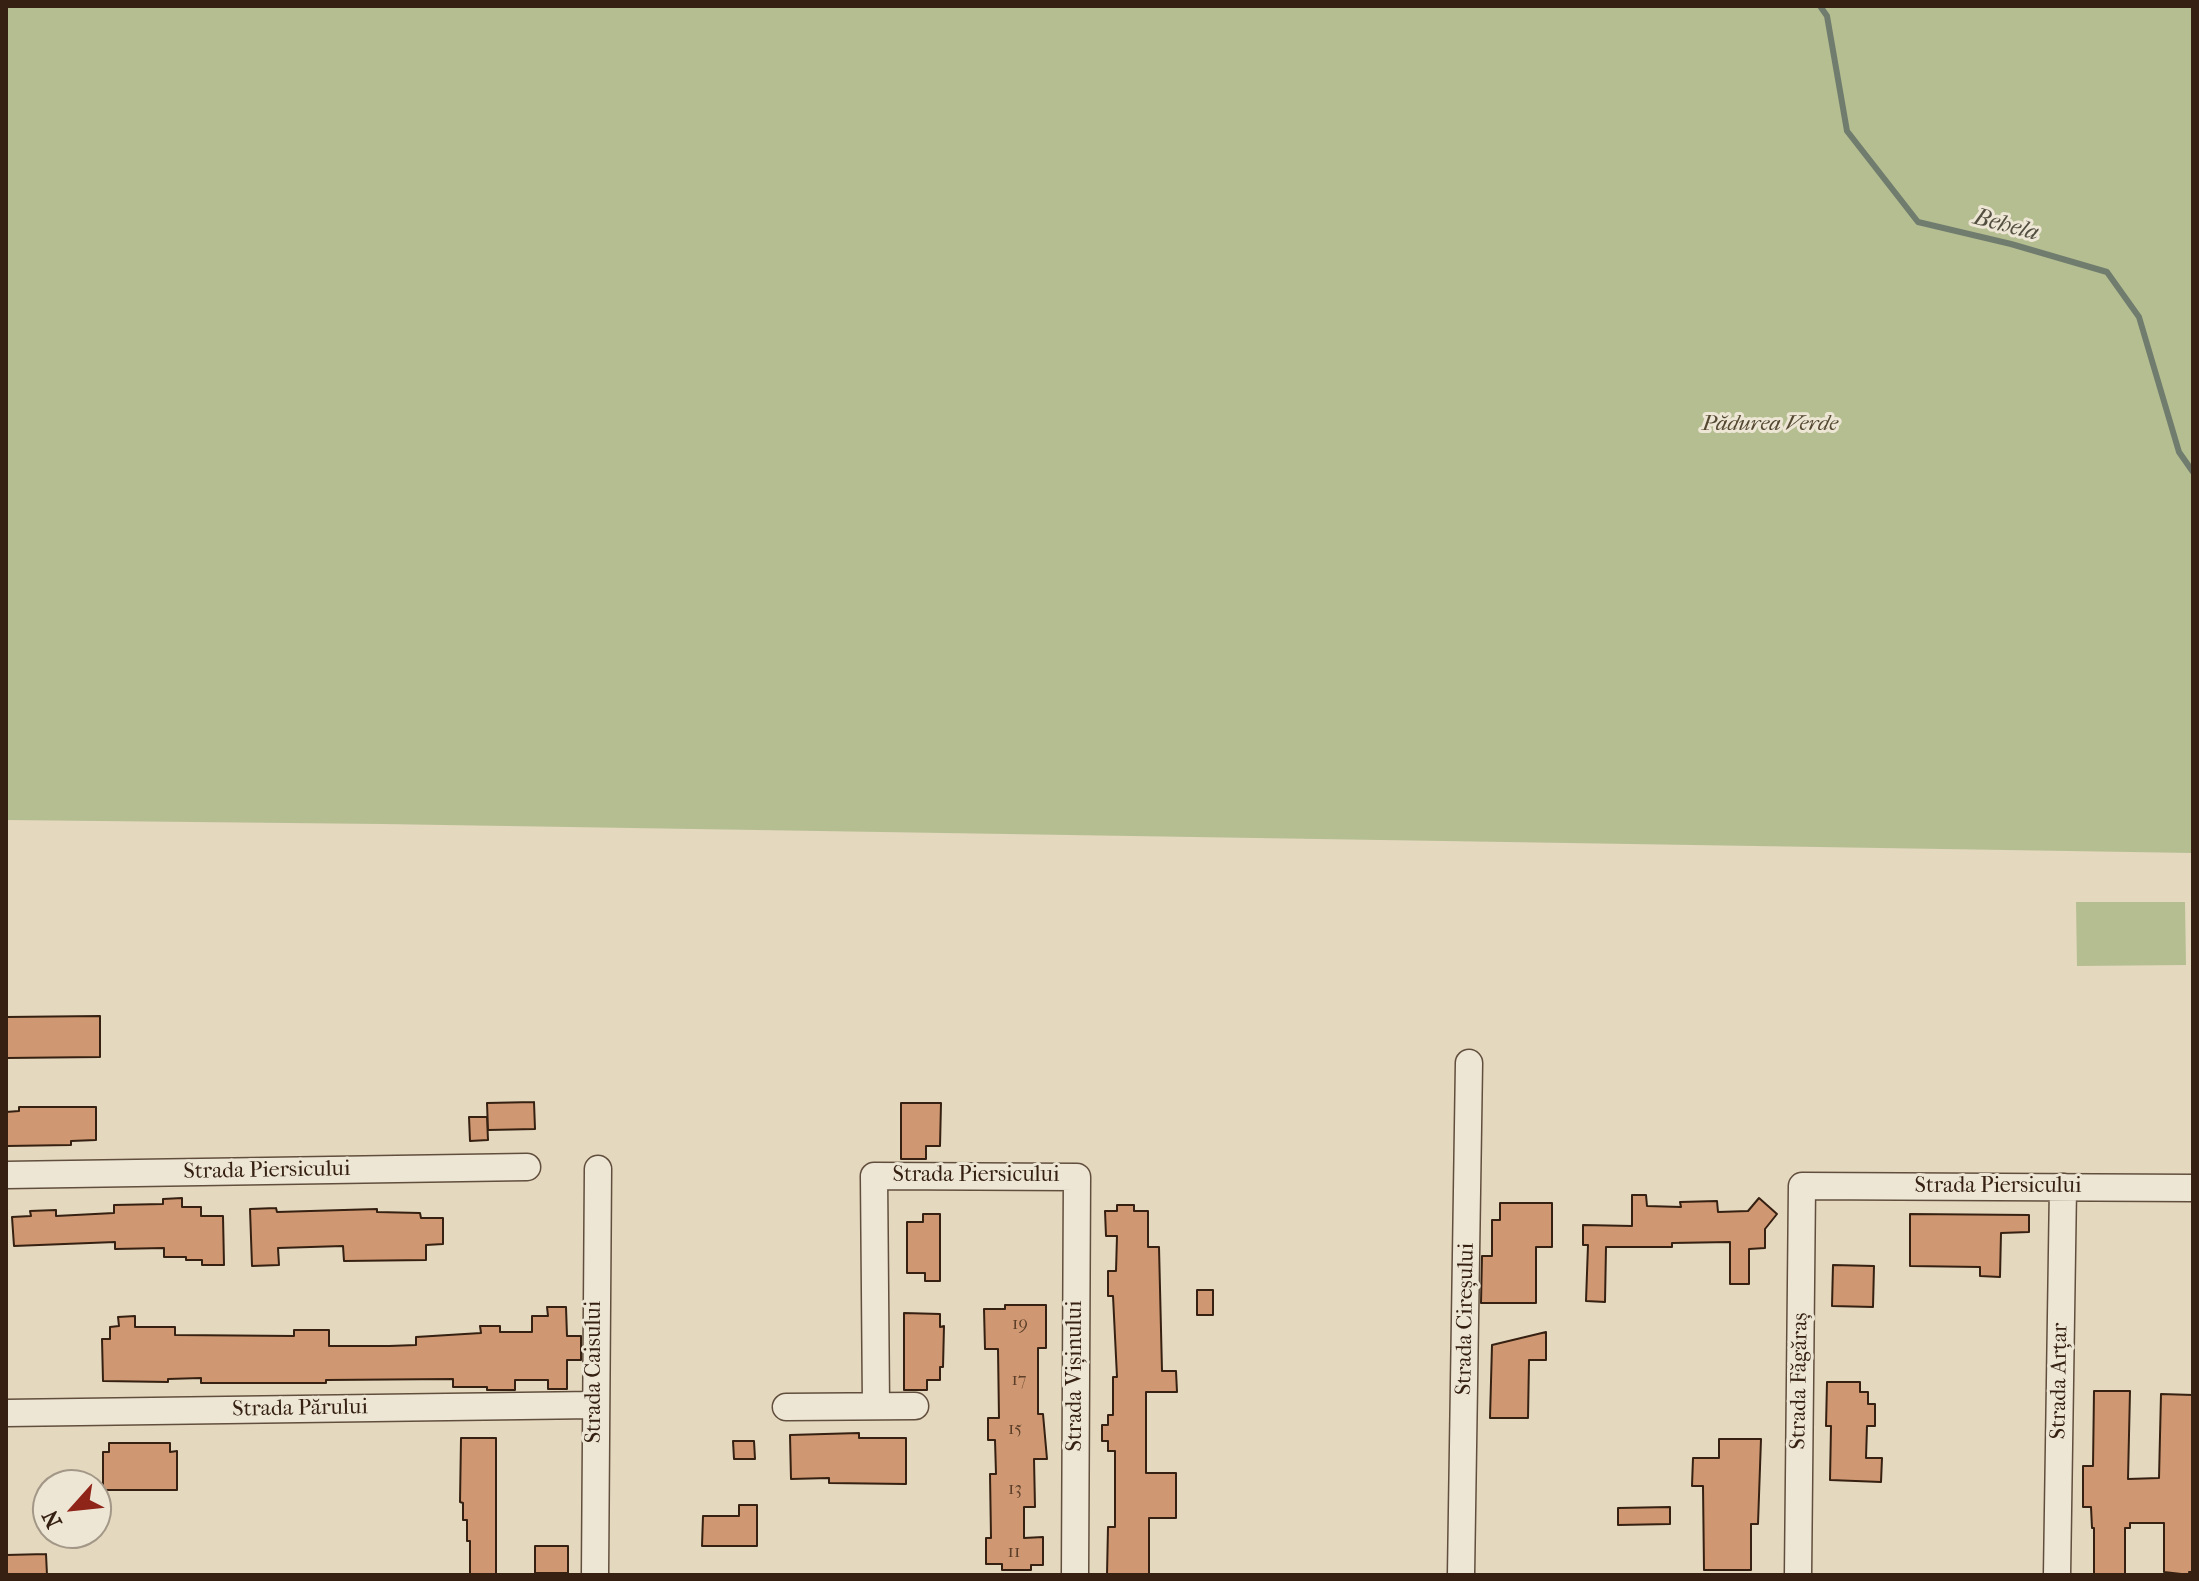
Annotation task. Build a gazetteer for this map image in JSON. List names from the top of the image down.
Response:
{
  "streets": {
    "street": [
      "Strada Piersicului",
      "Strada Cireșului",
      "Strada Caisului",
      "Strada Vișinului",
      "Strada Făgăraș",
      "Strada Arțar",
      "Strada Părului"
    ]
  },
  "crossings": [
    ["Strada Piersicului", "Strada Vișinului"],
    ["Strada Piersicului", "Strada Făgăraș"],
    ["Strada Piersicului", "Strada Arțar"],
    ["Strada Caisului", "Strada Părului"]
  ],
  "water": ["Behela"],
  "parks": ["Pădurea Verde"],
  "house_numbers": [
    "19",
    "17",
    "15",
    "13",
    "11"
  ],
  "north": "bottom left"
}
